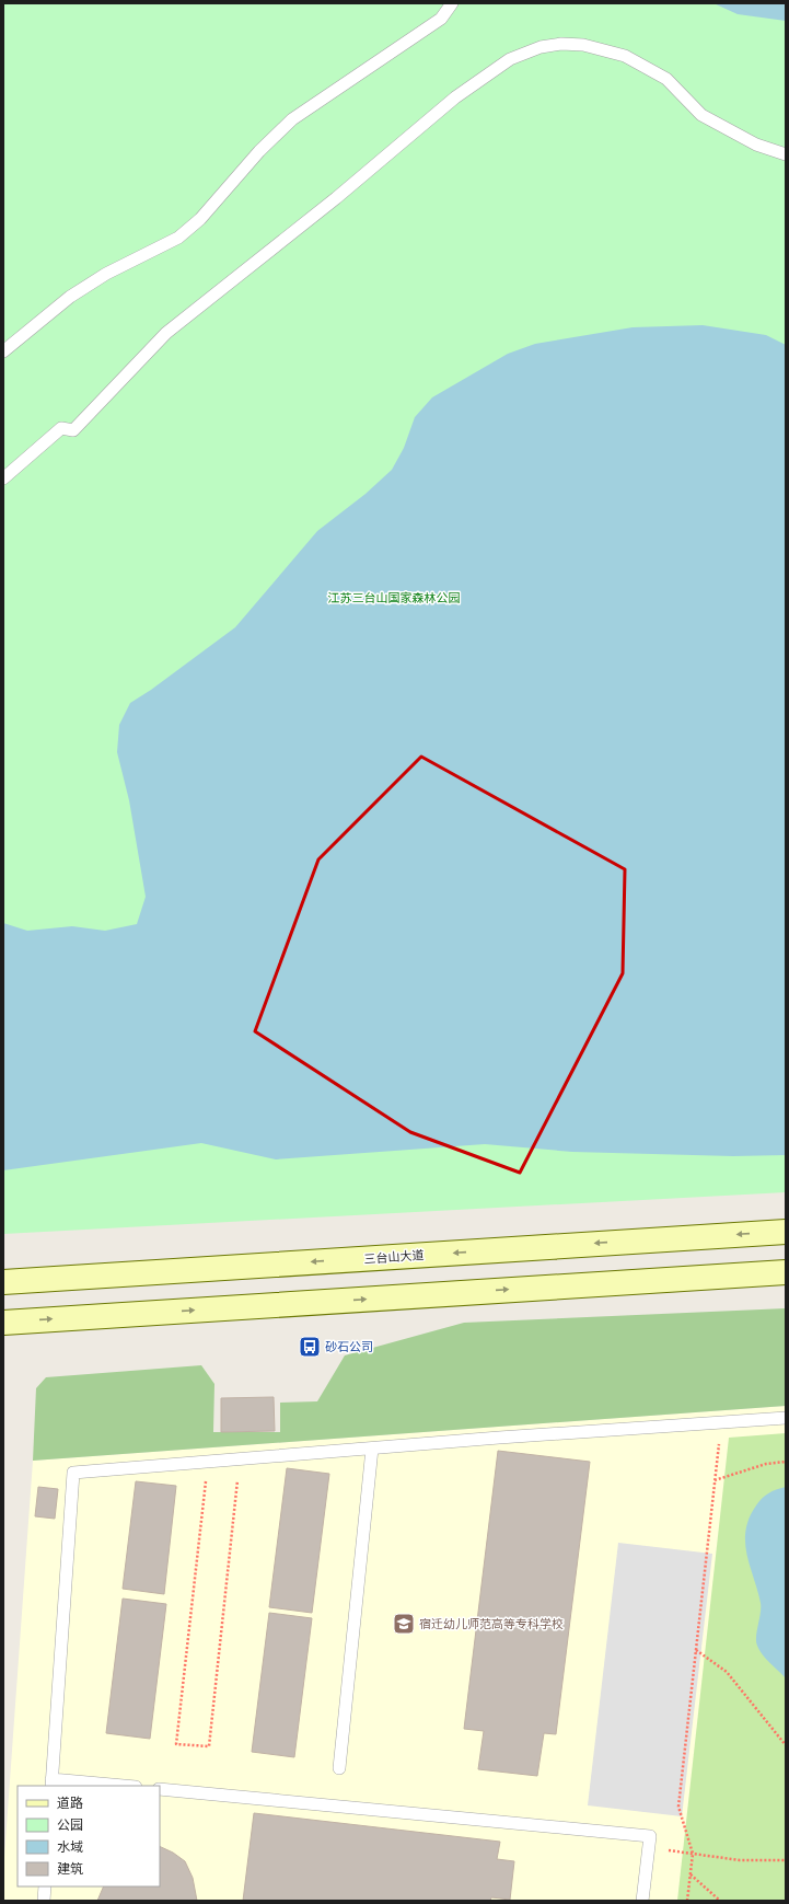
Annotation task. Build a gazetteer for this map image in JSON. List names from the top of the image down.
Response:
{
  "streets": {
    "main road": ["三台山大道"]
  },
  "parks": ["江苏三台山国家森林公园"],
  "places": {
    "bus stop": ["砂石公司"],
    "school or university": ["宿迁幼儿师范高等专科学校"]
  },
  "legend": [
    "道路",
    "公园",
    "水域",
    "建筑"
  ]
}
